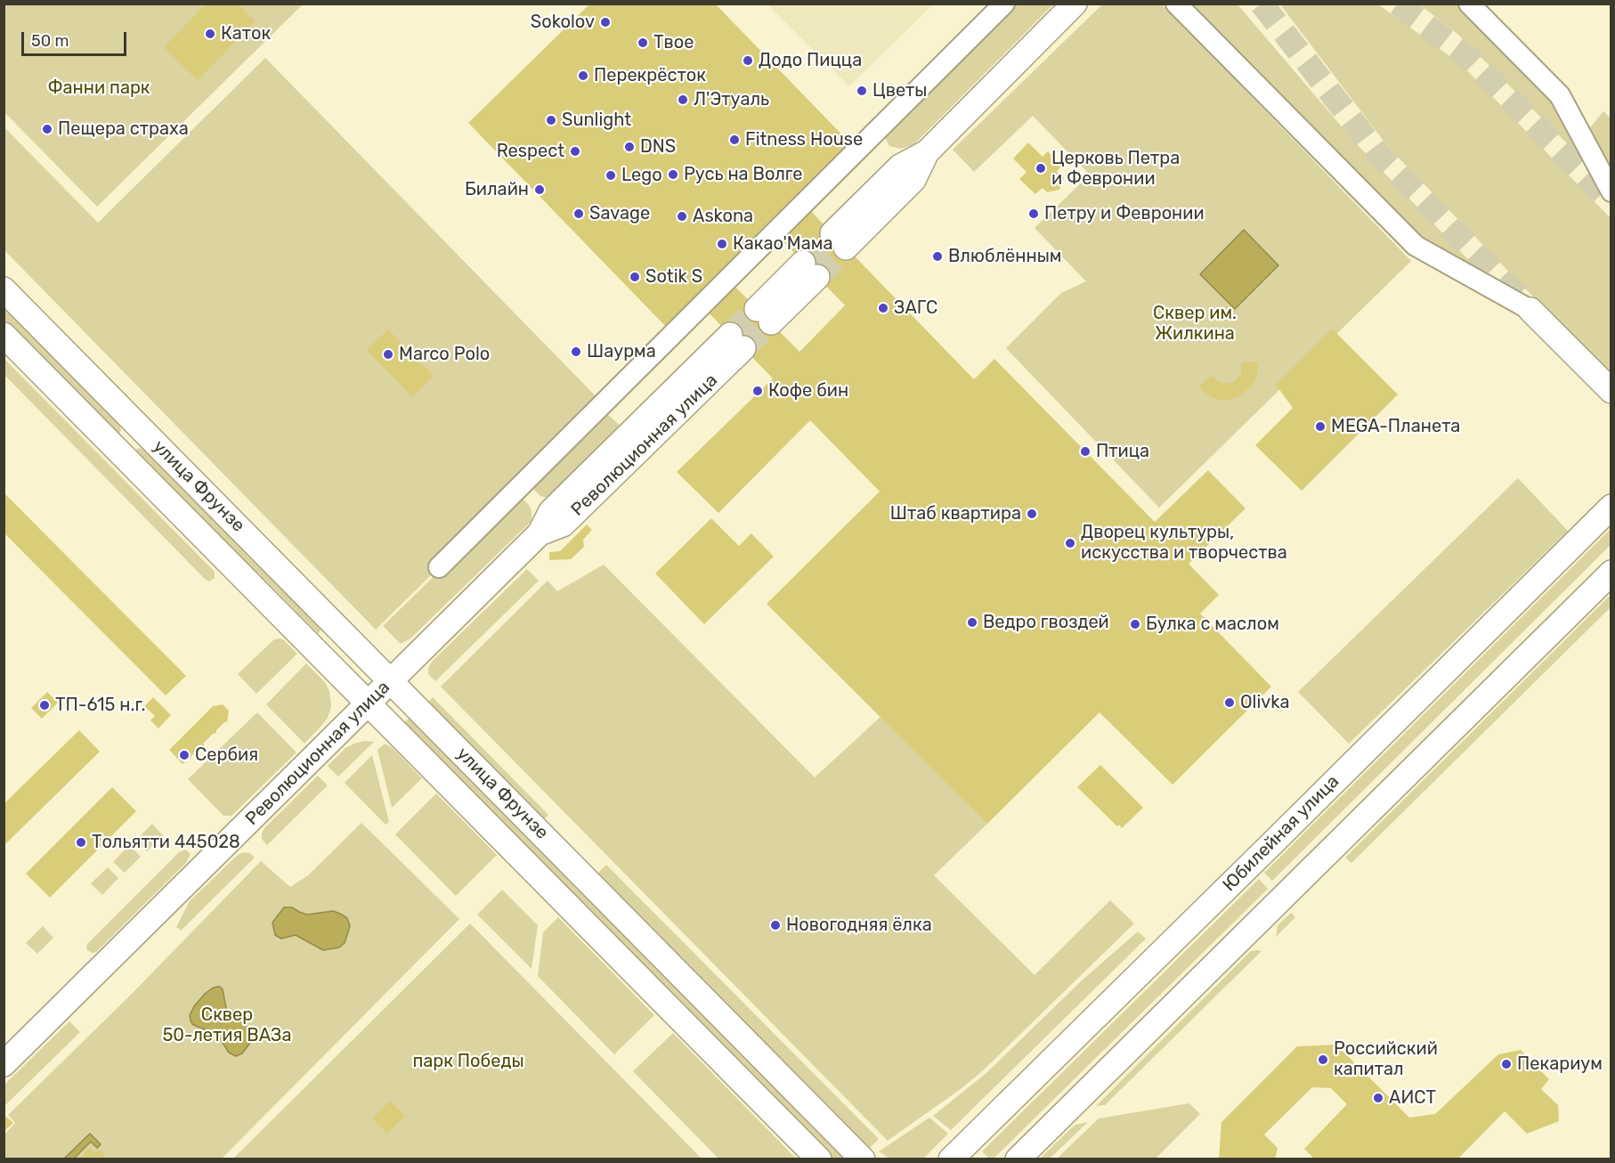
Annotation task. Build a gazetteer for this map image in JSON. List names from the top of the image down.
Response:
{
  "streets": {
    "main road": ["Революционная улица", "улица Фрунзе", "Юбилейная улица"]
  },
  "crossings": [
    ["Революционная улица", "улица Фрунзе"]
  ],
  "parks": [
    "Фанни парк",
    "Сквер им. Жилкина",
    "Сквер 50-летия ВАЗа",
    "парк Победы"
  ],
  "places": [
    "Sokolov",
    "Каток",
    "Твое",
    "Додо Пицца",
    "Перекрёсток",
    "Цветы",
    "Л'Этуаль",
    "Sunlight",
    "Пещера страха",
    "Fitness House",
    "DNS",
    "Respect",
    "Церковь Петра и Февронии",
    "Русь на Волге",
    "Lego",
    "Билайн",
    "Savage",
    "Петру и Февронии",
    "Askona",
    "Какао'Мама",
    "Влюблённым",
    "Sotik S",
    "ЗАГС",
    "Шаурма",
    "Marco Polo",
    "Кофе бин",
    "MEGA-Планета",
    "Птица",
    "Штаб квартира",
    "Дворец культуры, искусства и творчества",
    "Ведро гвоздей",
    "Булка с маслом",
    "Olivka",
    "ТП-615 н.г.",
    "Сербия",
    "Тольятти 445028",
    "Новогодняя ёлка",
    "Российский капитал",
    "Пекариум",
    "АИСТ"
  ],
  "scale_bar": "50 m"
}
